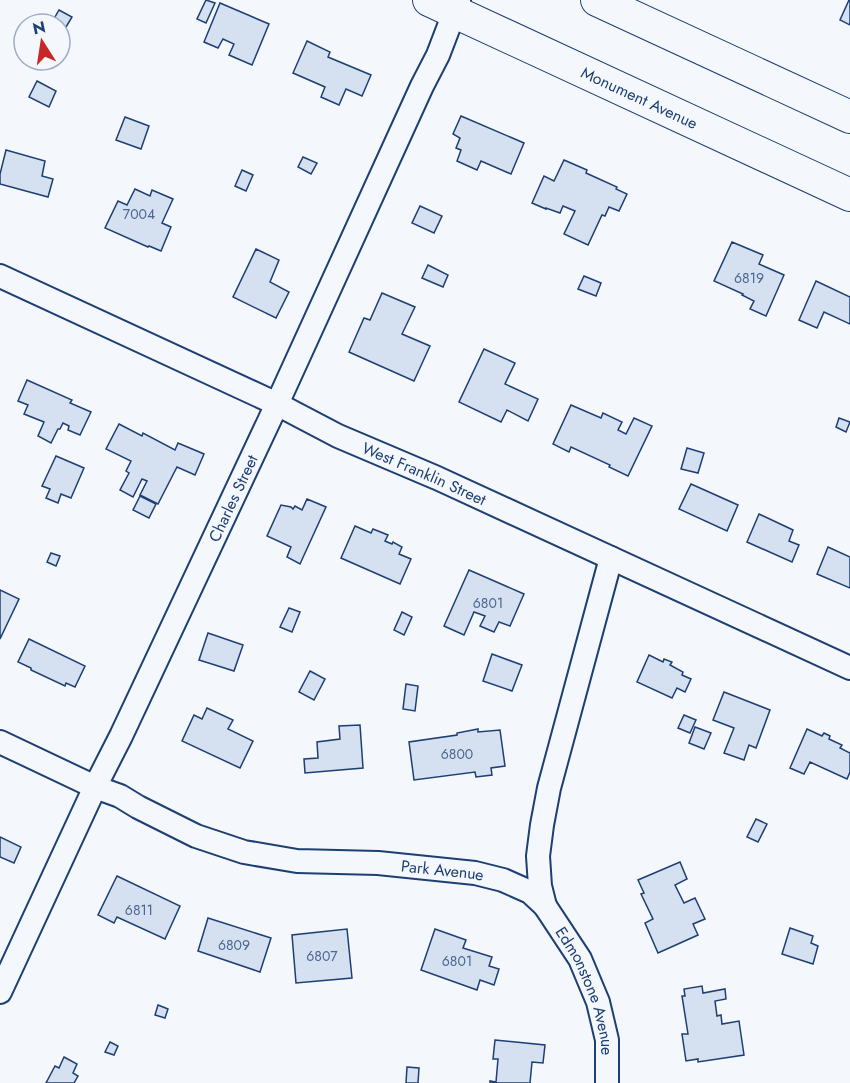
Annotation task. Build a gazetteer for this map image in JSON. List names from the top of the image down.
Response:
{
  "streets": {
    "street": [
      "Monument Avenue",
      "West Franklin Street",
      "Charles Street",
      "Park Avenue",
      "Edmonstone Avenue"
    ]
  },
  "crossings": [
    ["Monument Avenue", "Charles Street"],
    ["West Franklin Street", "Charles Street"],
    ["Charles Street", "Park Avenue"],
    ["Park Avenue", "Edmonstone Avenue"]
  ],
  "house_numbers": [
    "7004",
    "6819",
    "6801",
    "6800",
    "6811",
    "6809",
    "6807",
    "6801"
  ],
  "north": "top"
}
